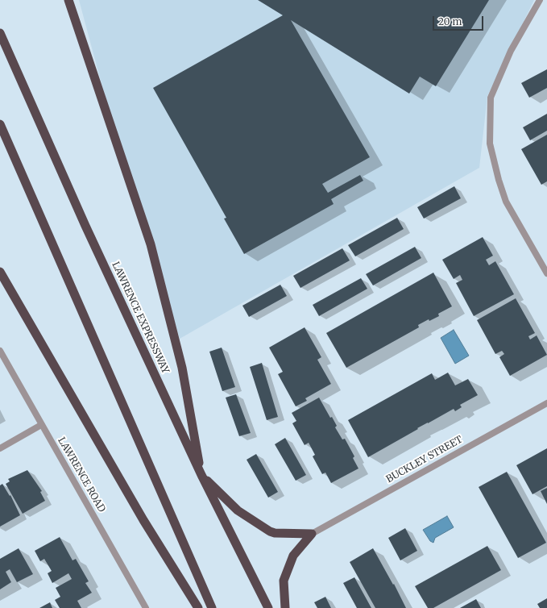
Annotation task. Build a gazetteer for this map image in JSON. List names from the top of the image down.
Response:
{
  "streets": {
    "highway": ["LAWRENCE EXPRESSWAY"],
    "street": ["BUCKLEY STREET", "LAWRENCE ROAD"]
  },
  "scale_bar": "20 m"
}
